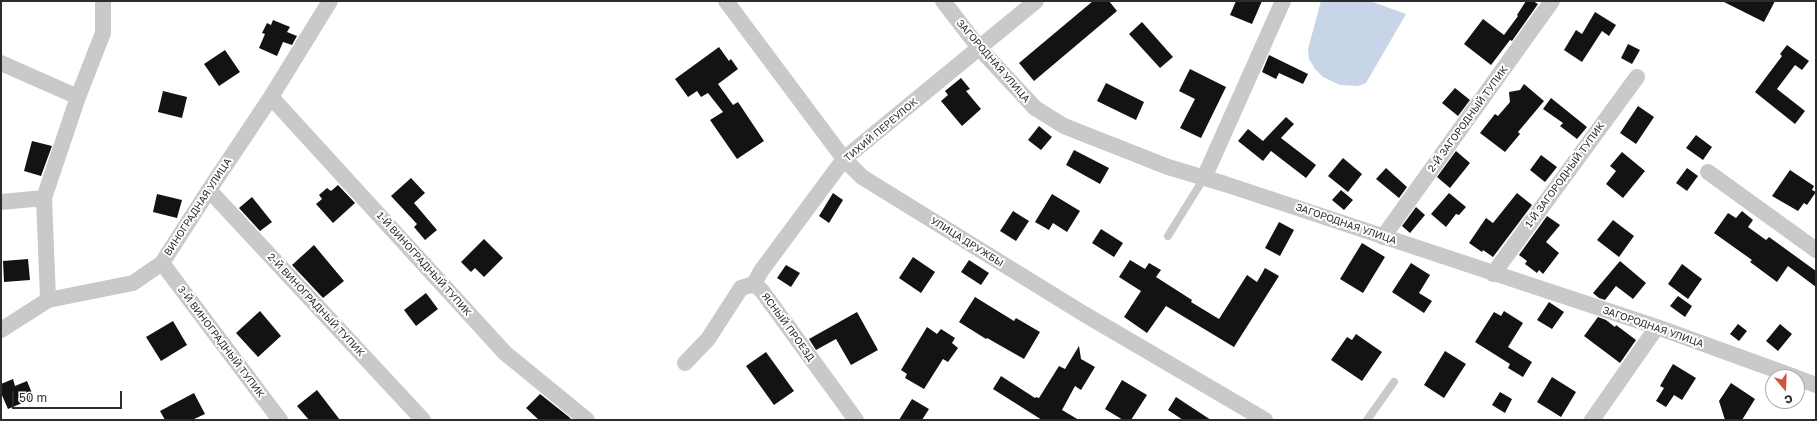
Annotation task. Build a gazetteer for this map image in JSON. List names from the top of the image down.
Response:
{
  "streets": {
    "street": [
      "ЗАГОРОДНАЯ УЛИЦА",
      "2-Й ЗАГОРОДНЫЙ ТУПИК",
      "ТИХИЙ ПЕРЕУЛОК",
      "1-Й ЗАГОРОДНЫЙ ТУПИК",
      "ВИНОГРАДНАЯ УЛИЦА",
      "УЛИЦА ДРУЖБЫ",
      "1-Й ВИНОГРАДНЫЙ ТУПИК",
      "2-Й ВИНОГРАДНЫЙ ТУПИК",
      "ЯСНЫЙ ПРОЕЗД",
      "3-Й ВИНОГРАДНЫЙ ТУПИК"
    ]
  },
  "crossings": [
    ["ЗАГОРОДНАЯ УЛИЦА", "2-Й ЗАГОРОДНЫЙ ТУПИК"],
    ["ЗАГОРОДНАЯ УЛИЦА", "ТИХИЙ ПЕРЕУЛОК"],
    ["ЗАГОРОДНАЯ УЛИЦА", "1-Й ЗАГОРОДНЫЙ ТУПИК"],
    ["ТИХИЙ ПЕРЕУЛОК", "УЛИЦА ДРУЖБЫ"],
    ["ТИХИЙ ПЕРЕУЛОК", "ЯСНЫЙ ПРОЕЗД"],
    ["ВИНОГРАДНАЯ УЛИЦА", "1-Й ВИНОГРАДНЫЙ ТУПИК"],
    ["ВИНОГРАДНАЯ УЛИЦА", "2-Й ВИНОГРАДНЫЙ ТУПИК"],
    ["ВИНОГРАДНАЯ УЛИЦА", "3-Й ВИНОГРАДНЫЙ ТУПИК"]
  ],
  "scale_bar": "50 m",
  "north": "bottom"
}
